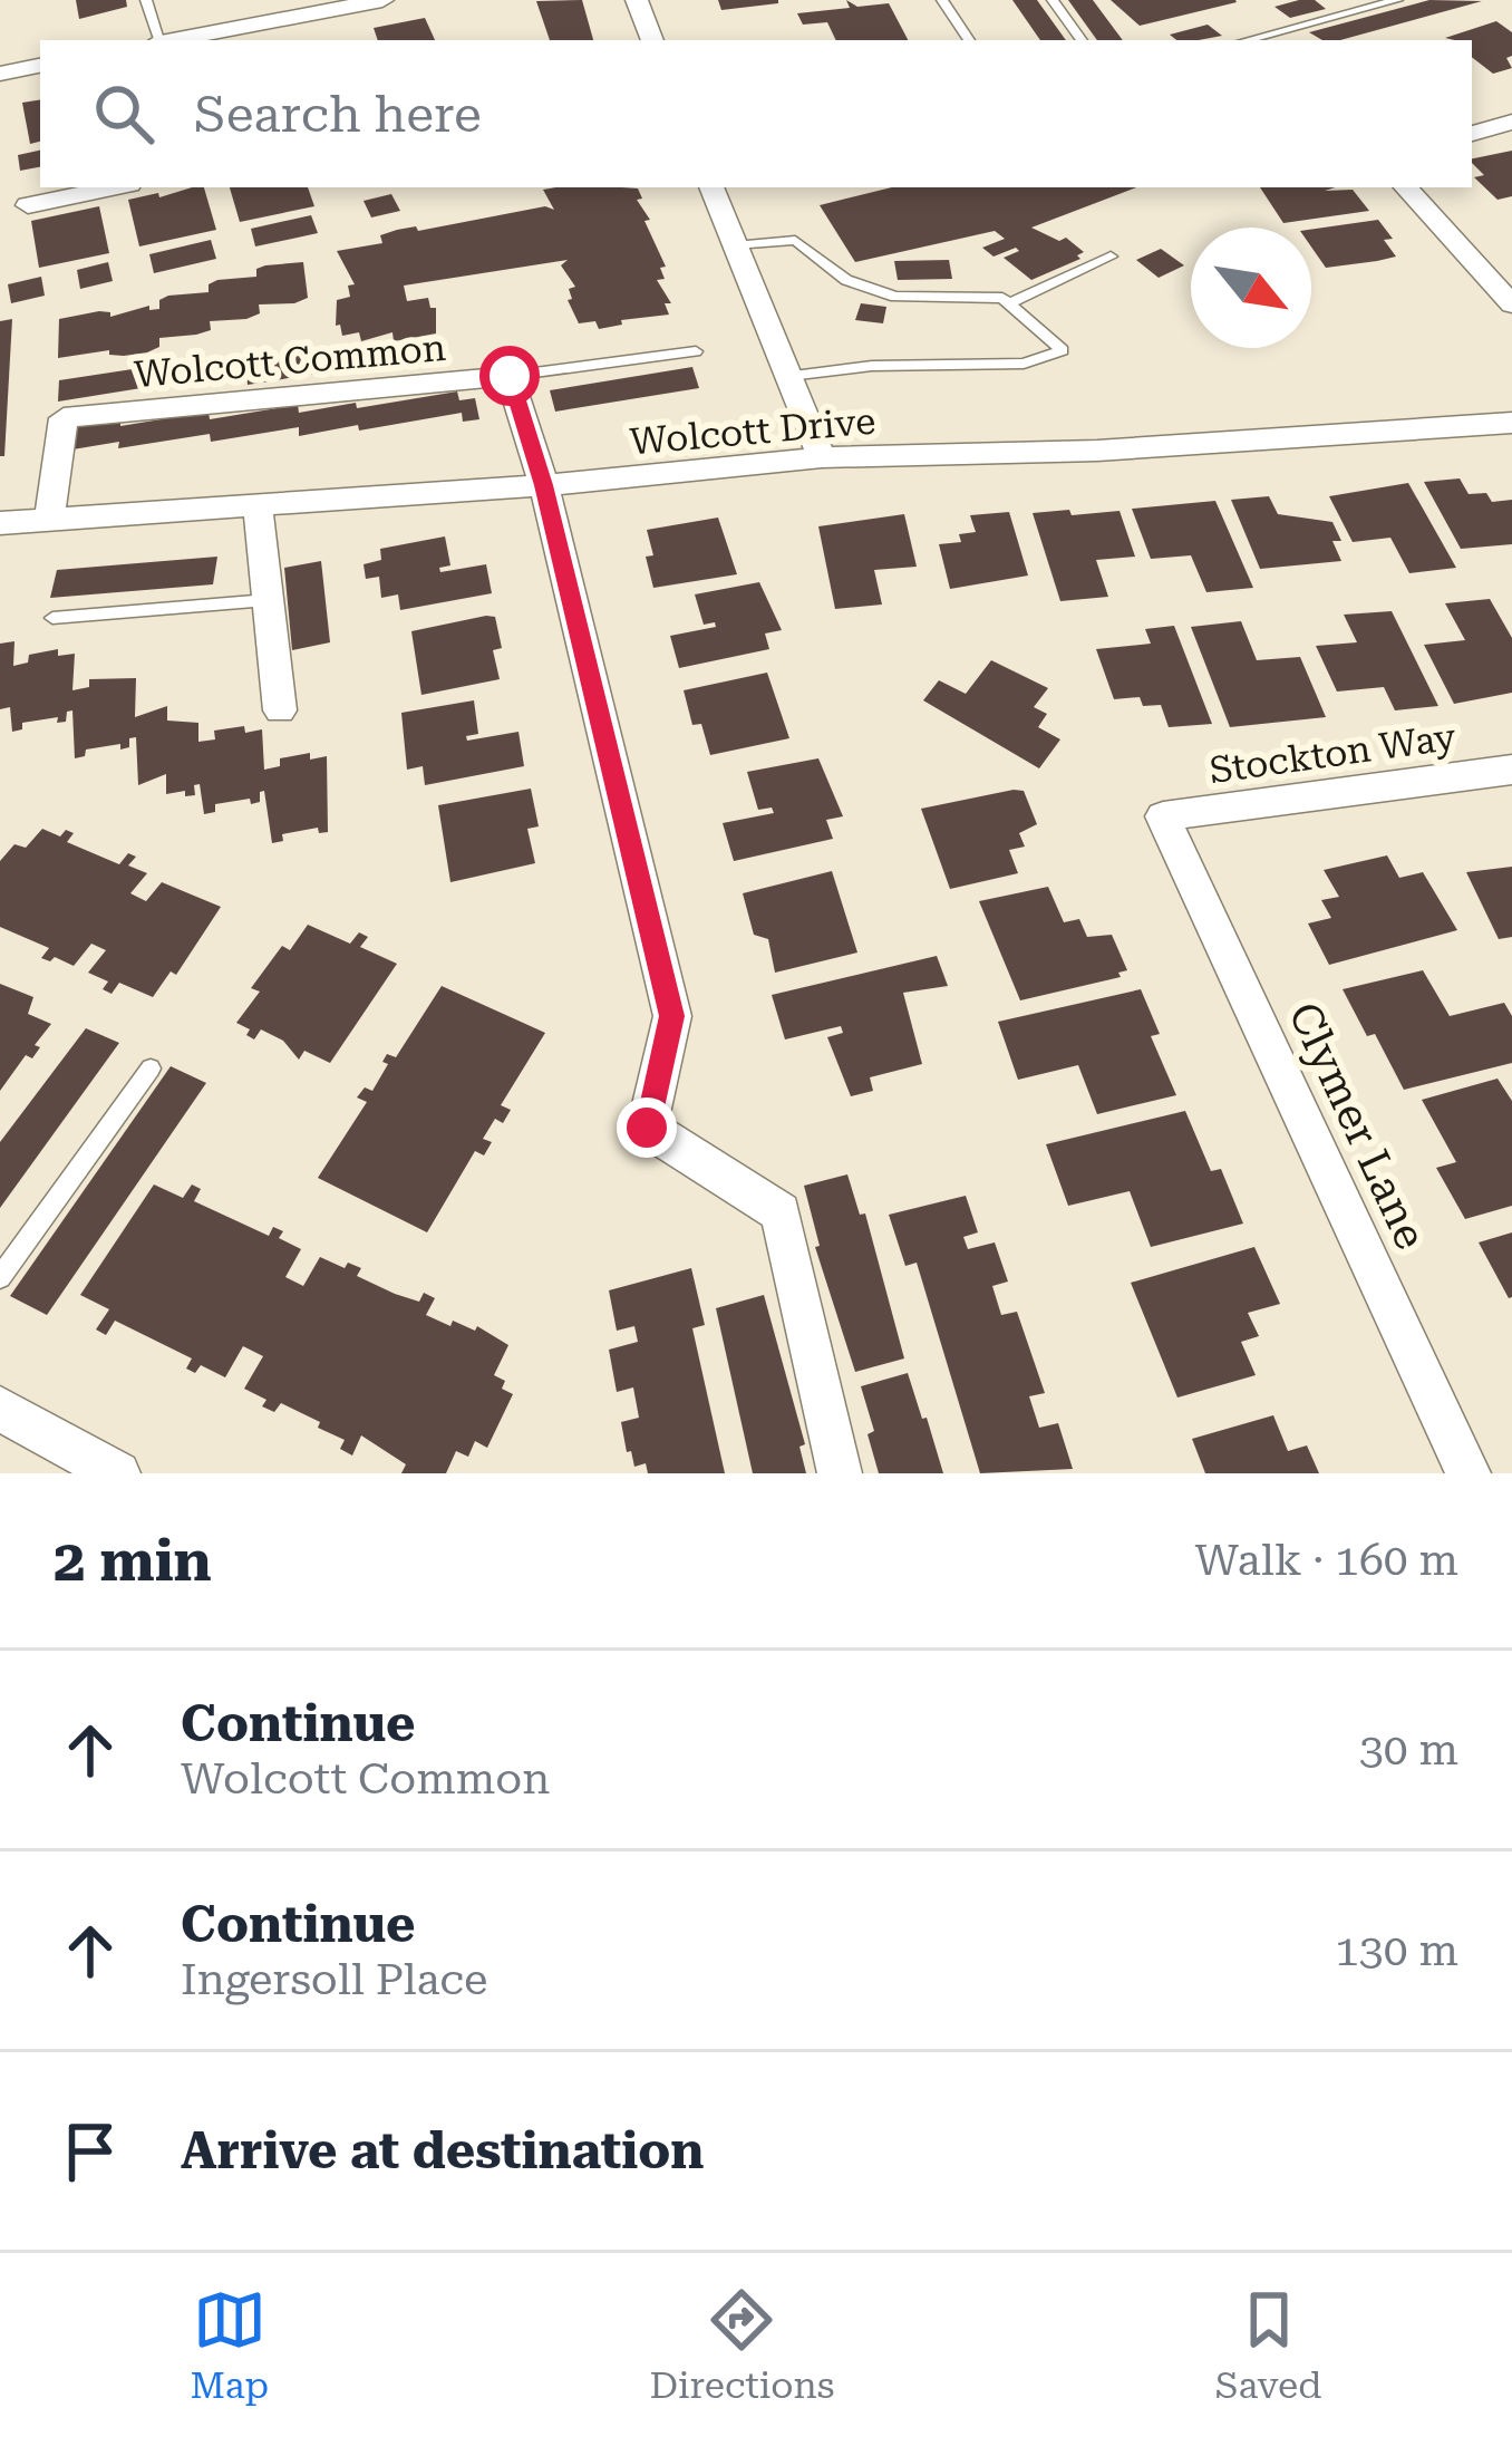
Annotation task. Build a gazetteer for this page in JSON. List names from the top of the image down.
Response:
{
  "streets": {
    "street": [
      "Wolcott Common",
      "Wolcott Drive",
      "Stockton Way",
      "Clymer Lane"
    ]
  },
  "crossings": [
    ["Wolcott Common", "Wolcott Drive"],
    ["Stockton Way", "Clymer Lane"]
  ],
  "north": "bottom right",
  "page": {
    "search": "Search here",
    "heading": ["2 min", "Walk · 160 m"],
    "list": [
      ["Continue", "Wolcott Common", "30 m"],
      ["Continue", "Ingersoll Place", "130 m"],
      "Arrive at destination"
    ],
    "nav": ["Map", "Directions", "Saved"]
  }
}
